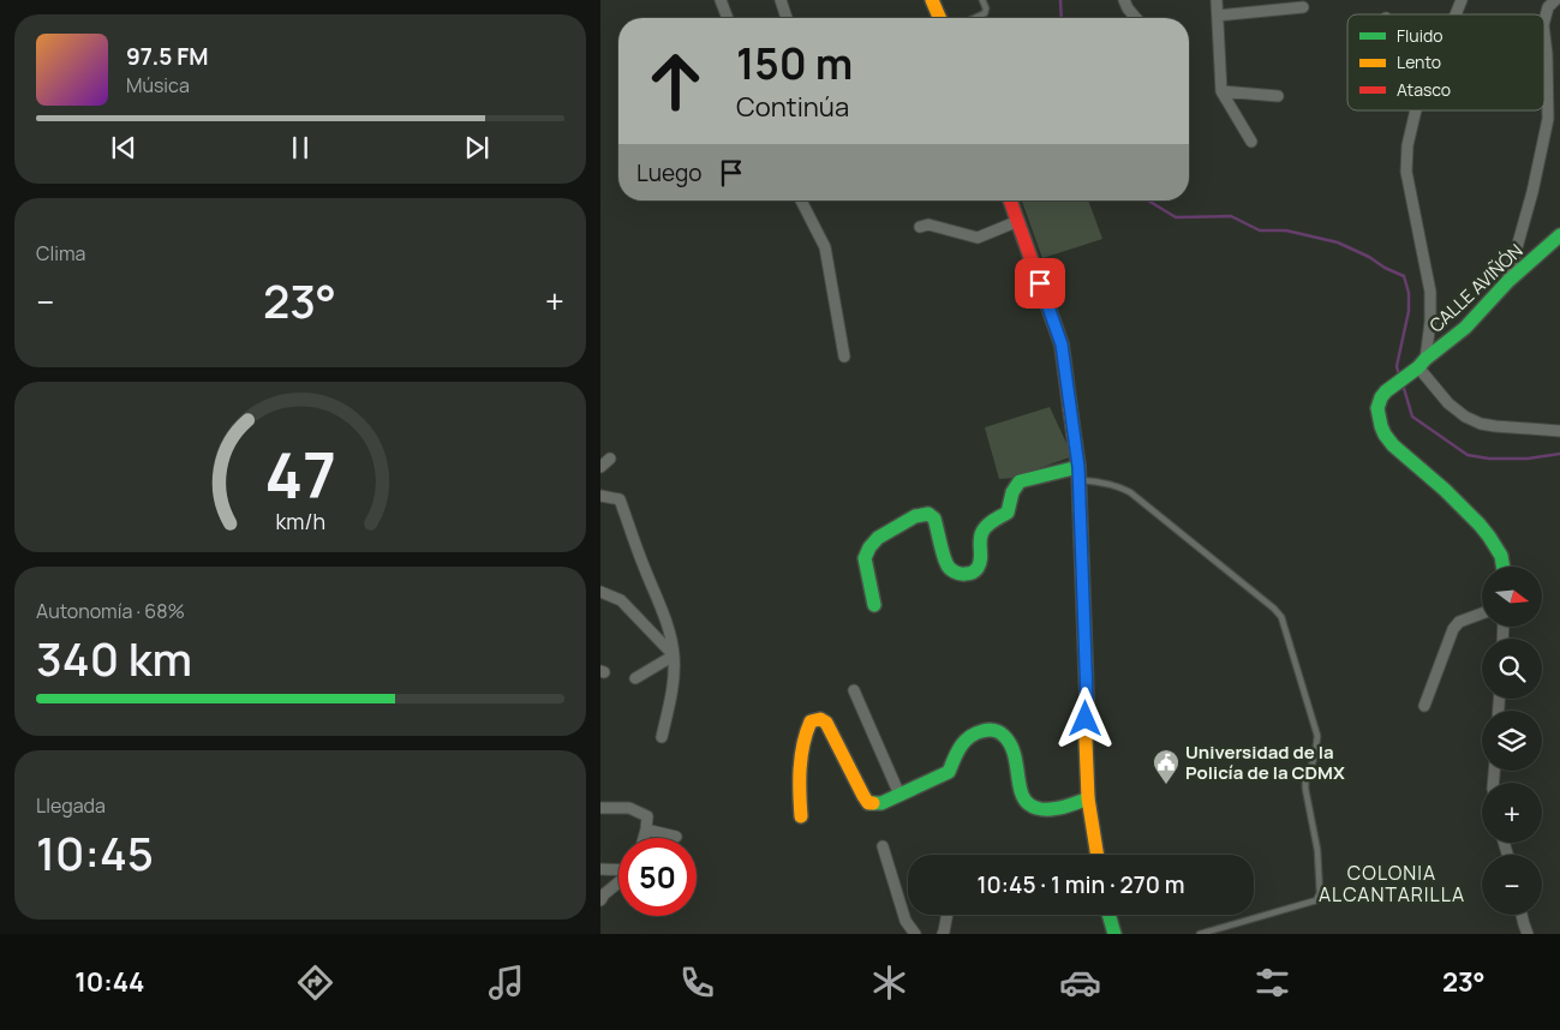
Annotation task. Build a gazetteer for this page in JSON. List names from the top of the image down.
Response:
{
  "streets": {
    "street": ["CALLE AVIÑÓN"]
  },
  "districts": ["COLONIA ALCANTARILLA"],
  "places": {
    "public building": ["Universidad de la Policía de la CDMX"]
  },
  "legend": ["Fluido", "Lento", "Atasco"],
  "north": "right",
  "page": {
    "turn": ["150 m", "Continúa"],
    "song": ["97.5 FM", "Música"],
    "then": "Luego",
    "tile": [
      "Clima",
      ["Autonomía · 68%", "340 km"],
      ["Llegada", "10:45"]
    ],
    "heat": ["−", "23°", "+"],
    "map_buttons": ["+", "−"],
    "limit": "50",
    "trip": "10:45 · 1 min · 270 m",
    "tabs": ["10:44", "23°"],
    "gauge": ["47", "km/h"]
  }
}
